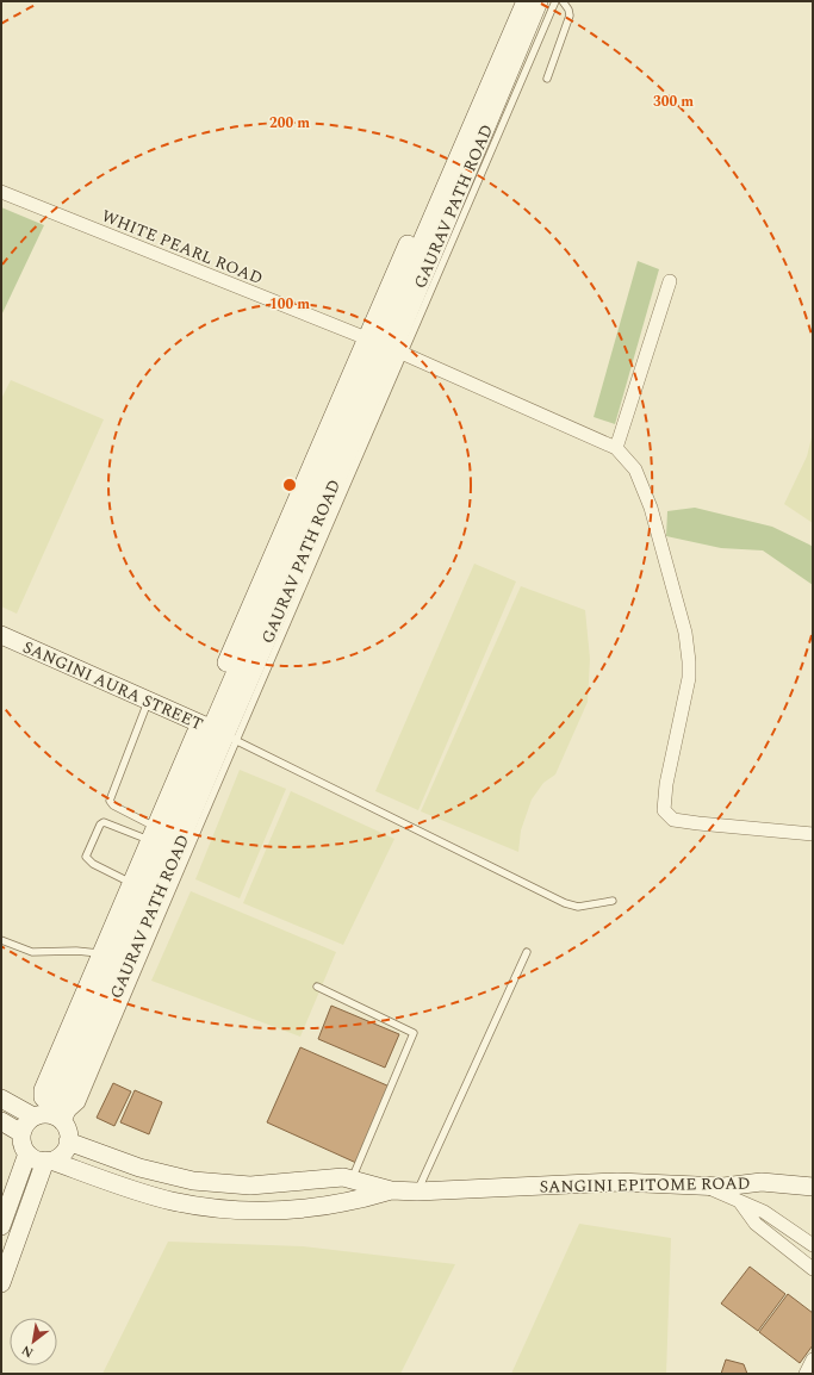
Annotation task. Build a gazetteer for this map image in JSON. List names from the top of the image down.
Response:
{
  "streets": {
    "street": [
      "GAURAV PATH ROAD",
      "WHITE PEARL ROAD",
      "SANGINI AURA STREET",
      "SANGINI EPITOME ROAD"
    ]
  },
  "crossings": [
    ["GAURAV PATH ROAD", "WHITE PEARL ROAD"],
    ["GAURAV PATH ROAD", "SANGINI AURA STREET"]
  ],
  "north": "bottom left",
  "rings": ["300 m", "200 m", "100 m"]
}
